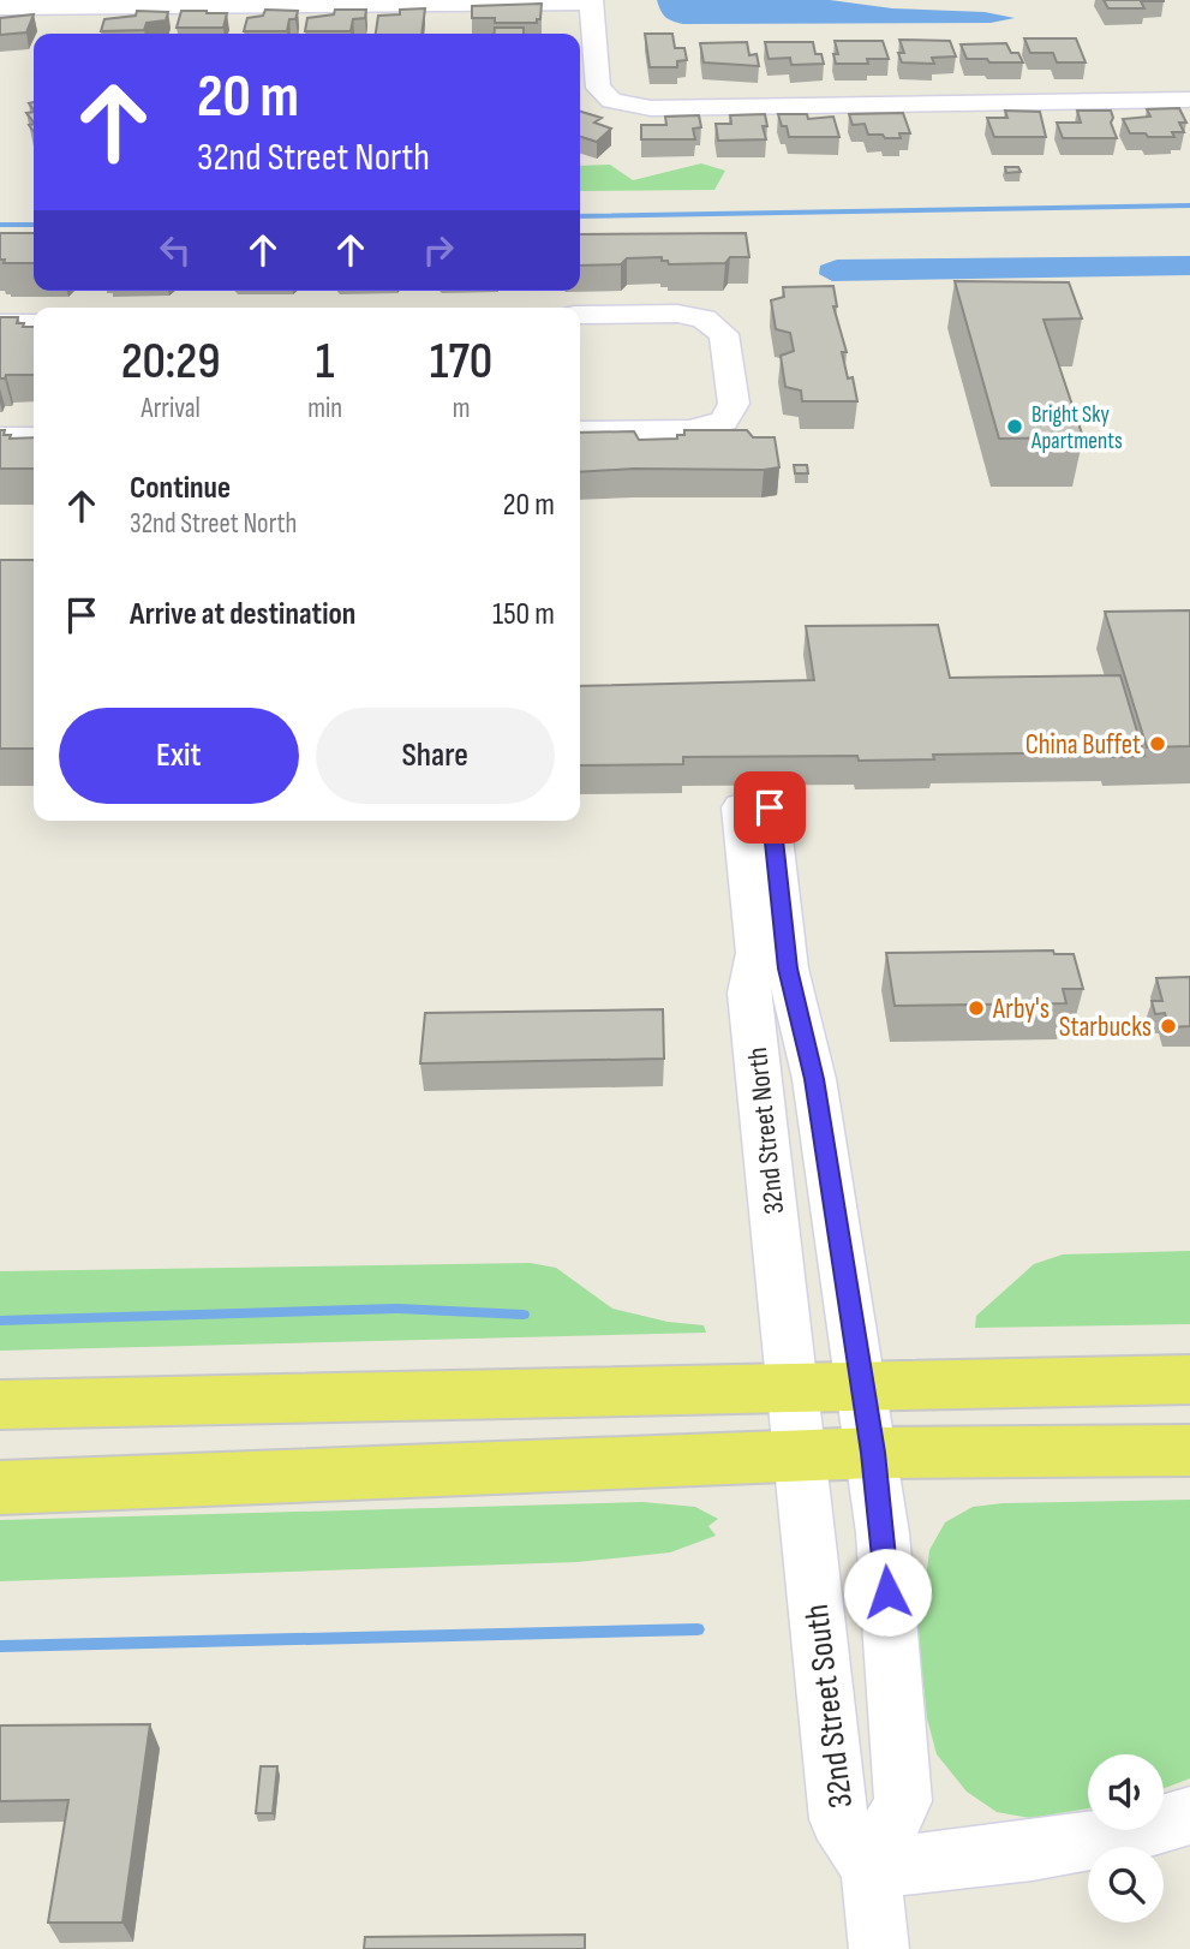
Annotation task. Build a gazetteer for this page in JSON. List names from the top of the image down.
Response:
{
  "streets": {
    "street": ["32nd Street North", "32nd Street South"]
  },
  "crossings": [
    ["32nd Street North", "32nd Street South"]
  ],
  "places": [
    "Bright Sky Apartments",
    "China Buffet",
    "Arby's",
    "Starbucks"
  ],
  "page": {
    "turn": ["20 m", "32nd Street North"],
    "eta": [
      "20:29",
      "Arrival",
      "1",
      "min",
      "170",
      "m"
    ],
    "list": [
      {
        "name": "Continue",
        "note": "32nd Street North",
        "value": "20 m"
      },
      {
        "name": "Arrive at destination",
        "value": "150 m"
      }
    ],
    "buttons": ["Exit", "Share"]
  }
}
